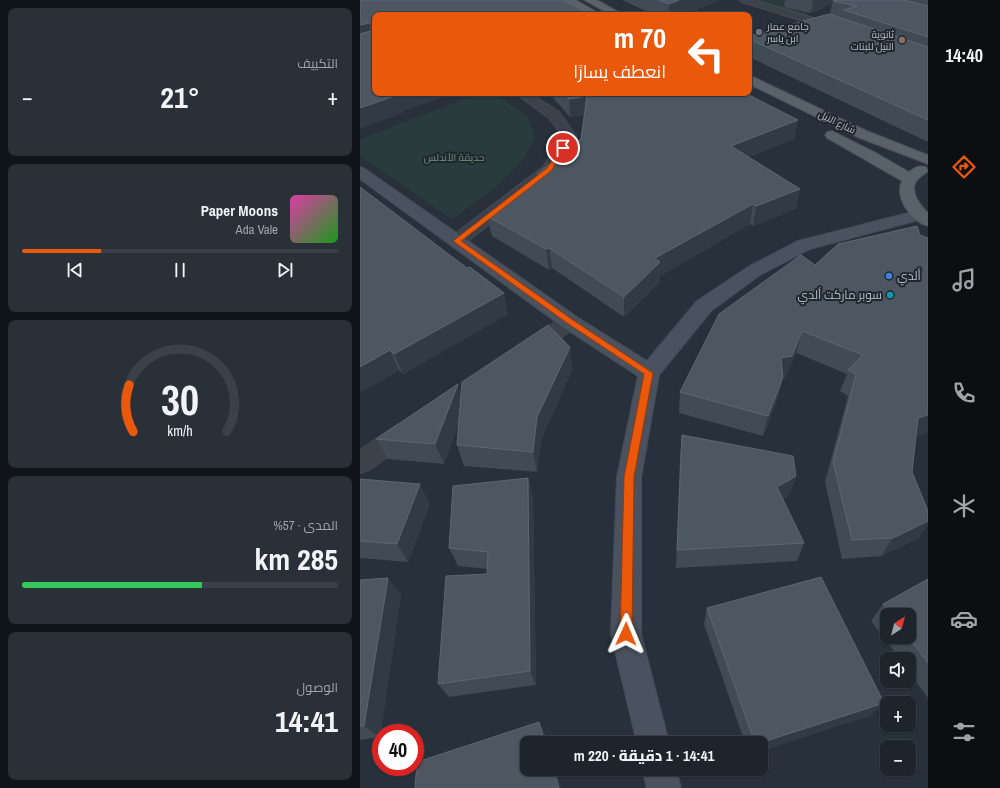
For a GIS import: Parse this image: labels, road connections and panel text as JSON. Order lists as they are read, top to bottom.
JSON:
{
  "streets": {
    "main road": ["شارع النيل"]
  },
  "parks": ["حديقة الأندلس"],
  "places": [
    "جامع عمار ابن ياسر",
    "ثانوية النيل للبنات",
    "ألدي",
    "سوبر ماركت ألدي"
  ],
  "north": "top right",
  "page": {
    "tabs": "14:40",
    "tile": [
      "التكييف",
      ["المدى · 57%", "285 km"],
      ["الوصول", "14:41"]
    ],
    "turn": ["70 m", "انعطف يسارًا"],
    "heat": ["−", "21°", "+"],
    "song": ["Paper Moons", "Ada Vale"],
    "map_buttons": ["+", "−"],
    "limit": "40",
    "trip": "14:41 · 1 دقيقة · 220 m",
    "gauge": ["30", "km/h"]
  }
}
